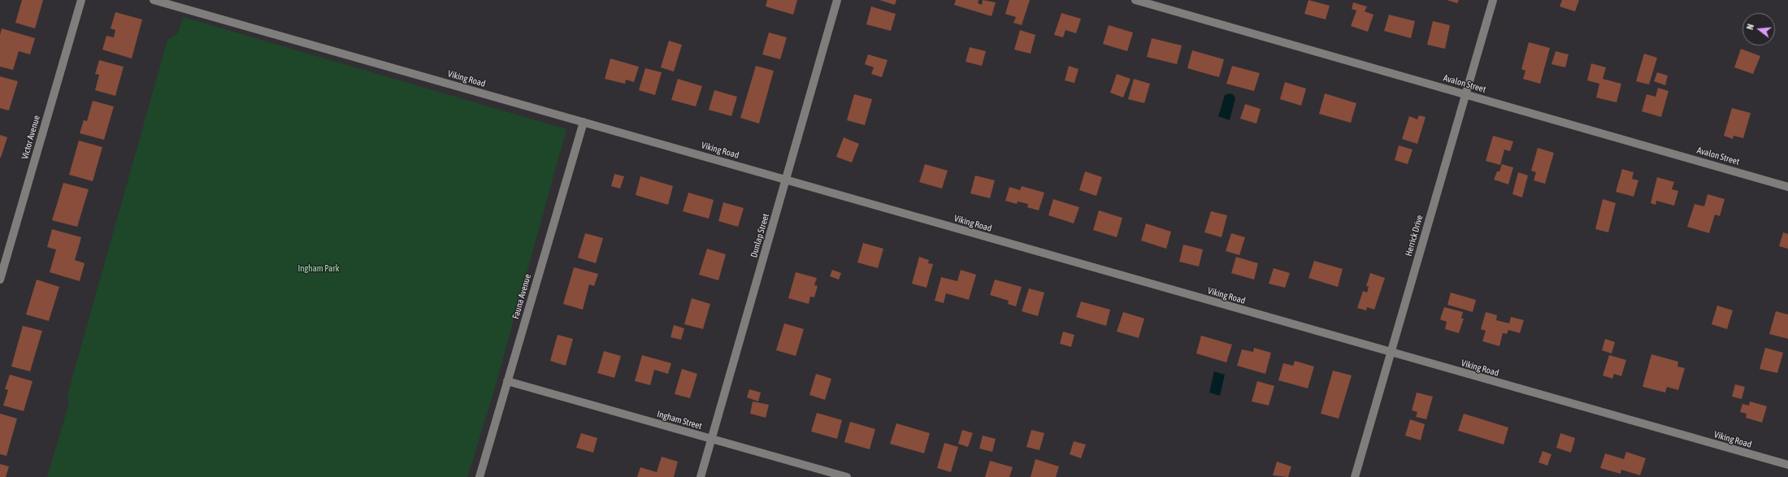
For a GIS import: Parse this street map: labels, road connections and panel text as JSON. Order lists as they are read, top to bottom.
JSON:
{
  "streets": {
    "street": [
      "Viking Road",
      "Avalon Street",
      "Victor Avenue",
      "Dunlap Street",
      "Herrick Drive",
      "Fauna Avenue",
      "Ingham Street"
    ]
  },
  "crossings": [
    ["Viking Road", "Dunlap Street"],
    ["Viking Road", "Herrick Drive"],
    ["Viking Road", "Fauna Avenue"],
    ["Avalon Street", "Herrick Drive"],
    ["Dunlap Street", "Ingham Street"],
    ["Fauna Avenue", "Ingham Street"]
  ],
  "parks": ["Ingham Park"],
  "north": "left"
}
